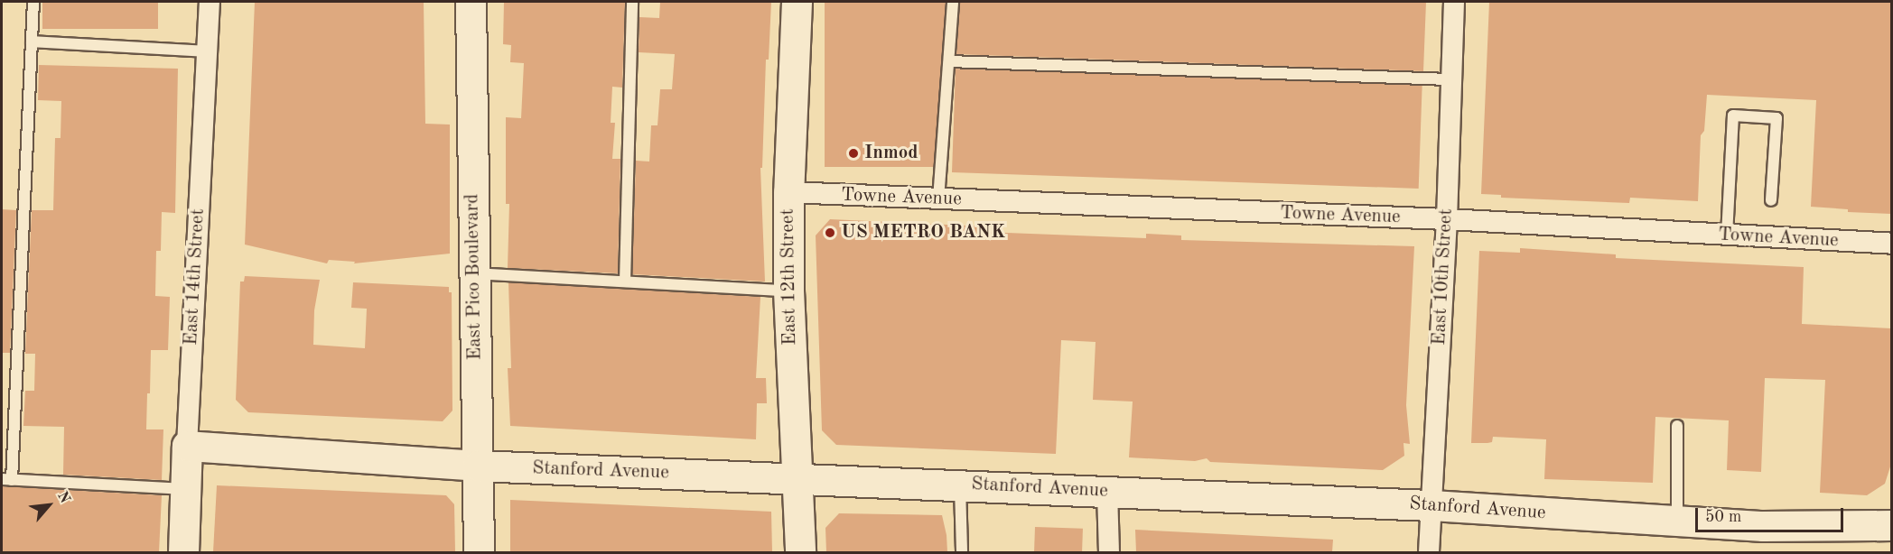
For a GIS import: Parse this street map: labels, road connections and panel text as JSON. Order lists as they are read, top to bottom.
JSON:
{
  "streets": {
    "street": [
      "Towne Avenue",
      "East 14th Street",
      "East Pico Boulevard",
      "East 12th Street",
      "East 10th Street",
      "Stanford Avenue"
    ]
  },
  "crossings": [
    ["Towne Avenue", "East 12th Street"],
    ["Towne Avenue", "East 10th Street"],
    ["East 14th Street", "Stanford Avenue"],
    ["East Pico Boulevard", "Stanford Avenue"],
    ["East 12th Street", "Stanford Avenue"],
    ["East 10th Street", "Stanford Avenue"]
  ],
  "places": ["Inmod", "US METRO BANK"],
  "scale_bar": "50 m",
  "north": "top right"
}
